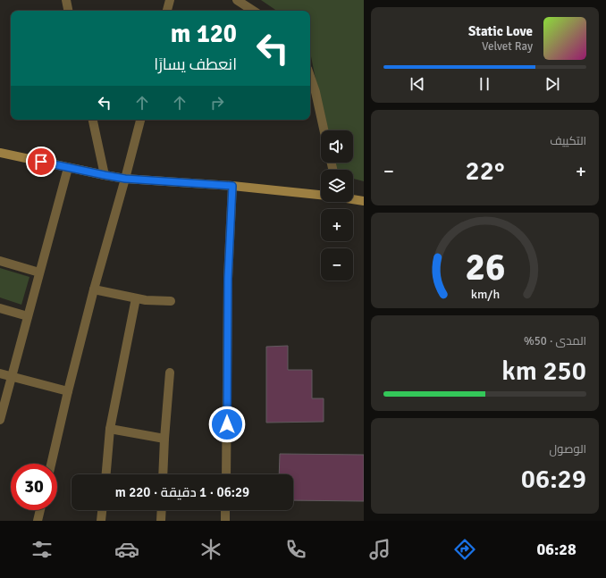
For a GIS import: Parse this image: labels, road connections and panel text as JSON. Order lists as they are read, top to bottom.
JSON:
{
  "page": {
    "turn": ["120 m", "انعطف يسارًا"],
    "song": ["Static Love", "Velvet Ray"],
    "tile": [
      "التكييف",
      ["المدى · 50%", "250 km"],
      ["الوصول", "06:29"]
    ],
    "map_buttons": ["+", "−"],
    "heat": ["−", "22°", "+"],
    "limit": "30",
    "trip": "06:29 · 1 دقيقة · 220 m",
    "tabs": "06:28",
    "gauge": ["26", "km/h"]
  }
}
